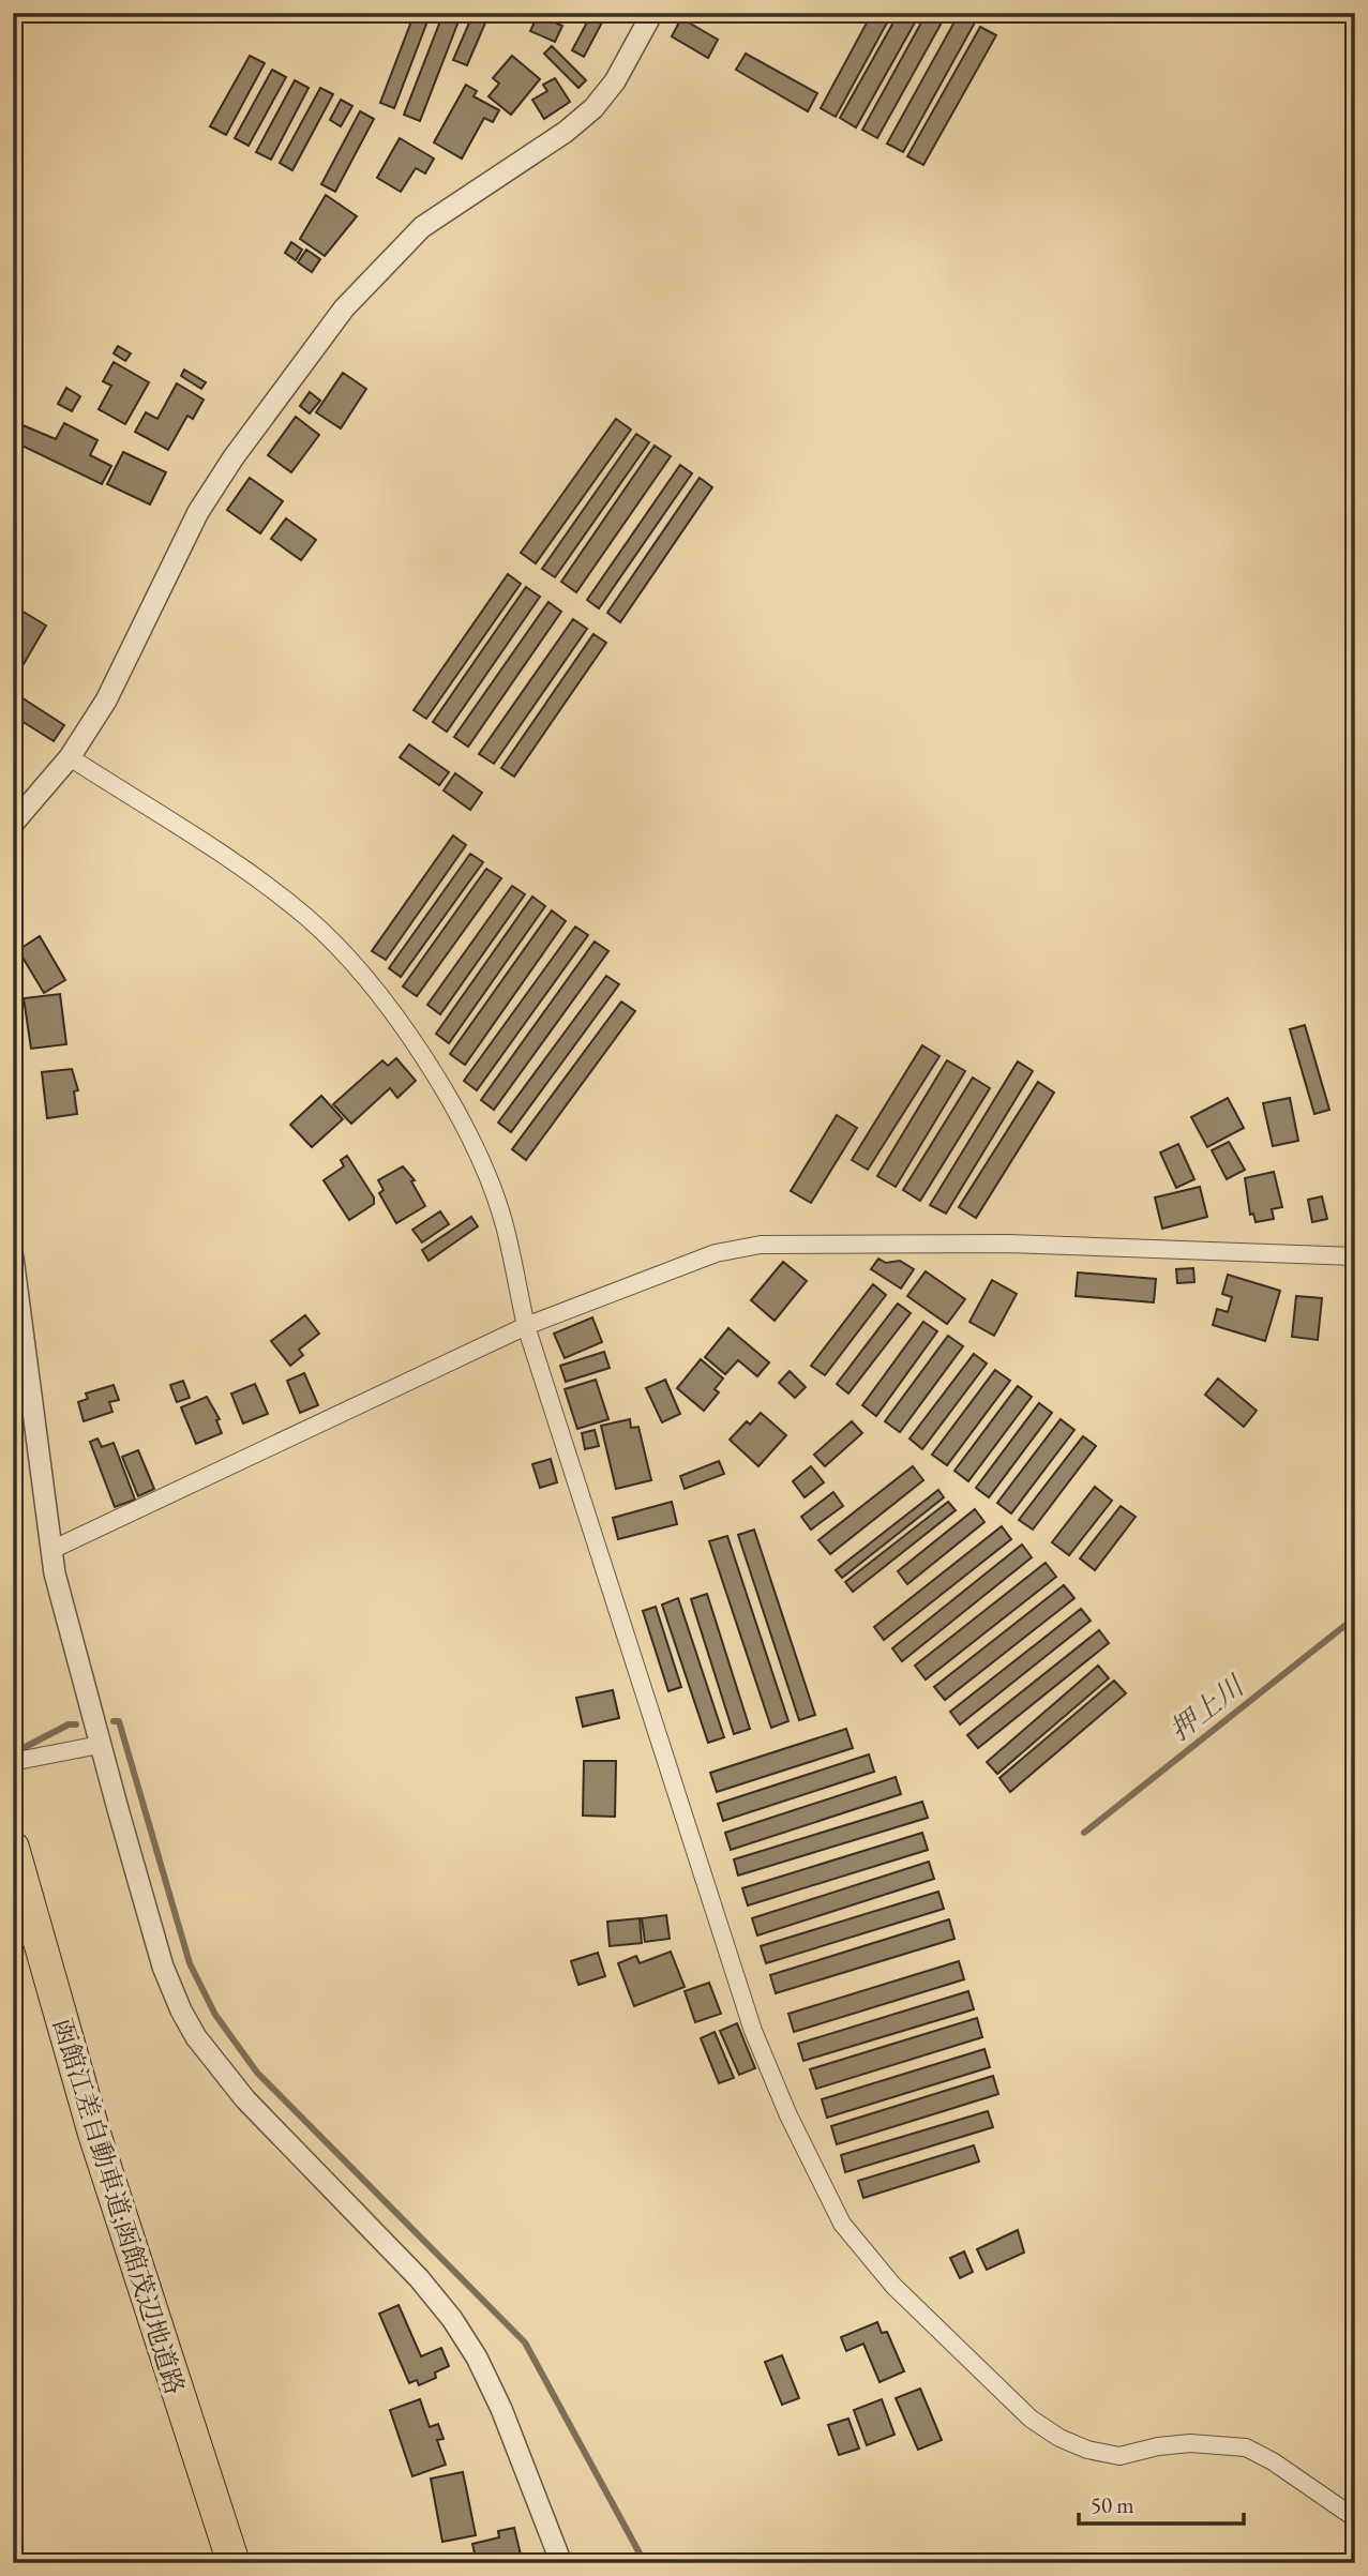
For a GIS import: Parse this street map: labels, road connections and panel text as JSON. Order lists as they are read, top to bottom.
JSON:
{
  "streets": {
    "highway": ["函館江差自動車道;函館茂辺地道路"]
  },
  "water": ["押上川"],
  "scale_bar": "50 m"
}
